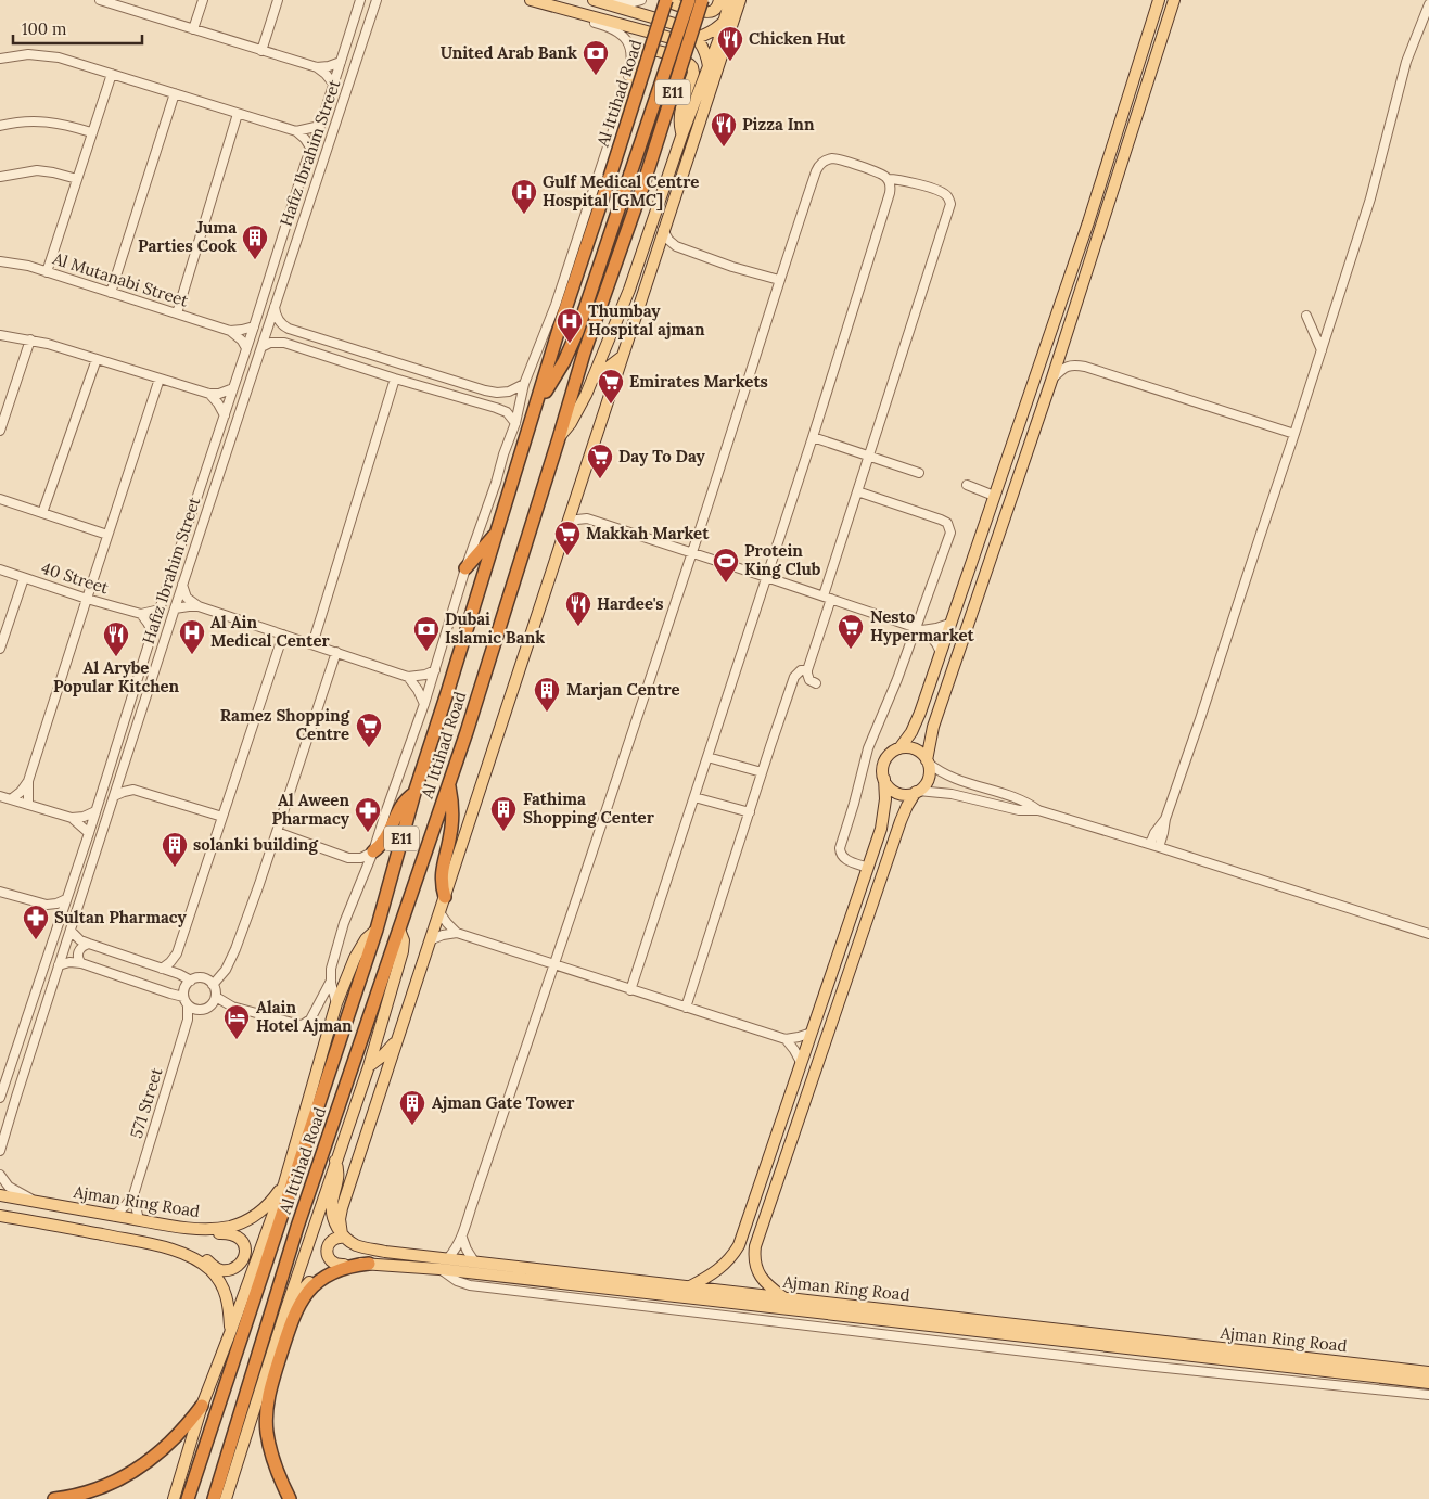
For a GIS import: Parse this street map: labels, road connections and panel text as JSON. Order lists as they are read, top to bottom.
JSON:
{
  "streets": {
    "highway": ["E11", "Al Ittihad Road"],
    "main road": ["Ajman Ring Road"],
    "street": [
      "Hafiz Ibrahim Street",
      "Al Mutanabi Street",
      "40 Street",
      "571 Street"
    ]
  },
  "crossings": [
    ["Hafiz Ibrahim Street", "Al Mutanabi Street"],
    ["Hafiz Ibrahim Street", "40 Street"],
    ["571 Street", "Ajman Ring Road"]
  ],
  "places": {
    "restaurant": [
      "Chicken Hut",
      "Pizza Inn",
      "Hardee's",
      "Al Arybe Popular Kitchen"
    ],
    "bank": ["United Arab Bank", "Dubai Islamic Bank"],
    "hospital": ["Gulf Medical Centre Hospital [GMC]", "Thumbay Hospital ajman", "Al Ain Medical Center"],
    "building": [
      "Juma Parties Cook",
      "Marjan Centre",
      "Fathima Shopping Center",
      "solanki building",
      "Ajman Gate Tower"
    ],
    "supermarket": [
      "Emirates Markets",
      "Day To Day",
      "Makkah Market",
      "Nesto Hypermarket",
      "Ramez Shopping Centre"
    ],
    "sports": ["Protein King Club"],
    "pharmacy": ["Al Aween Pharmacy", "Sultan Pharmacy"],
    "hotel": ["Alain Hotel Ajman"]
  },
  "scale_bar": "100 m"
}
